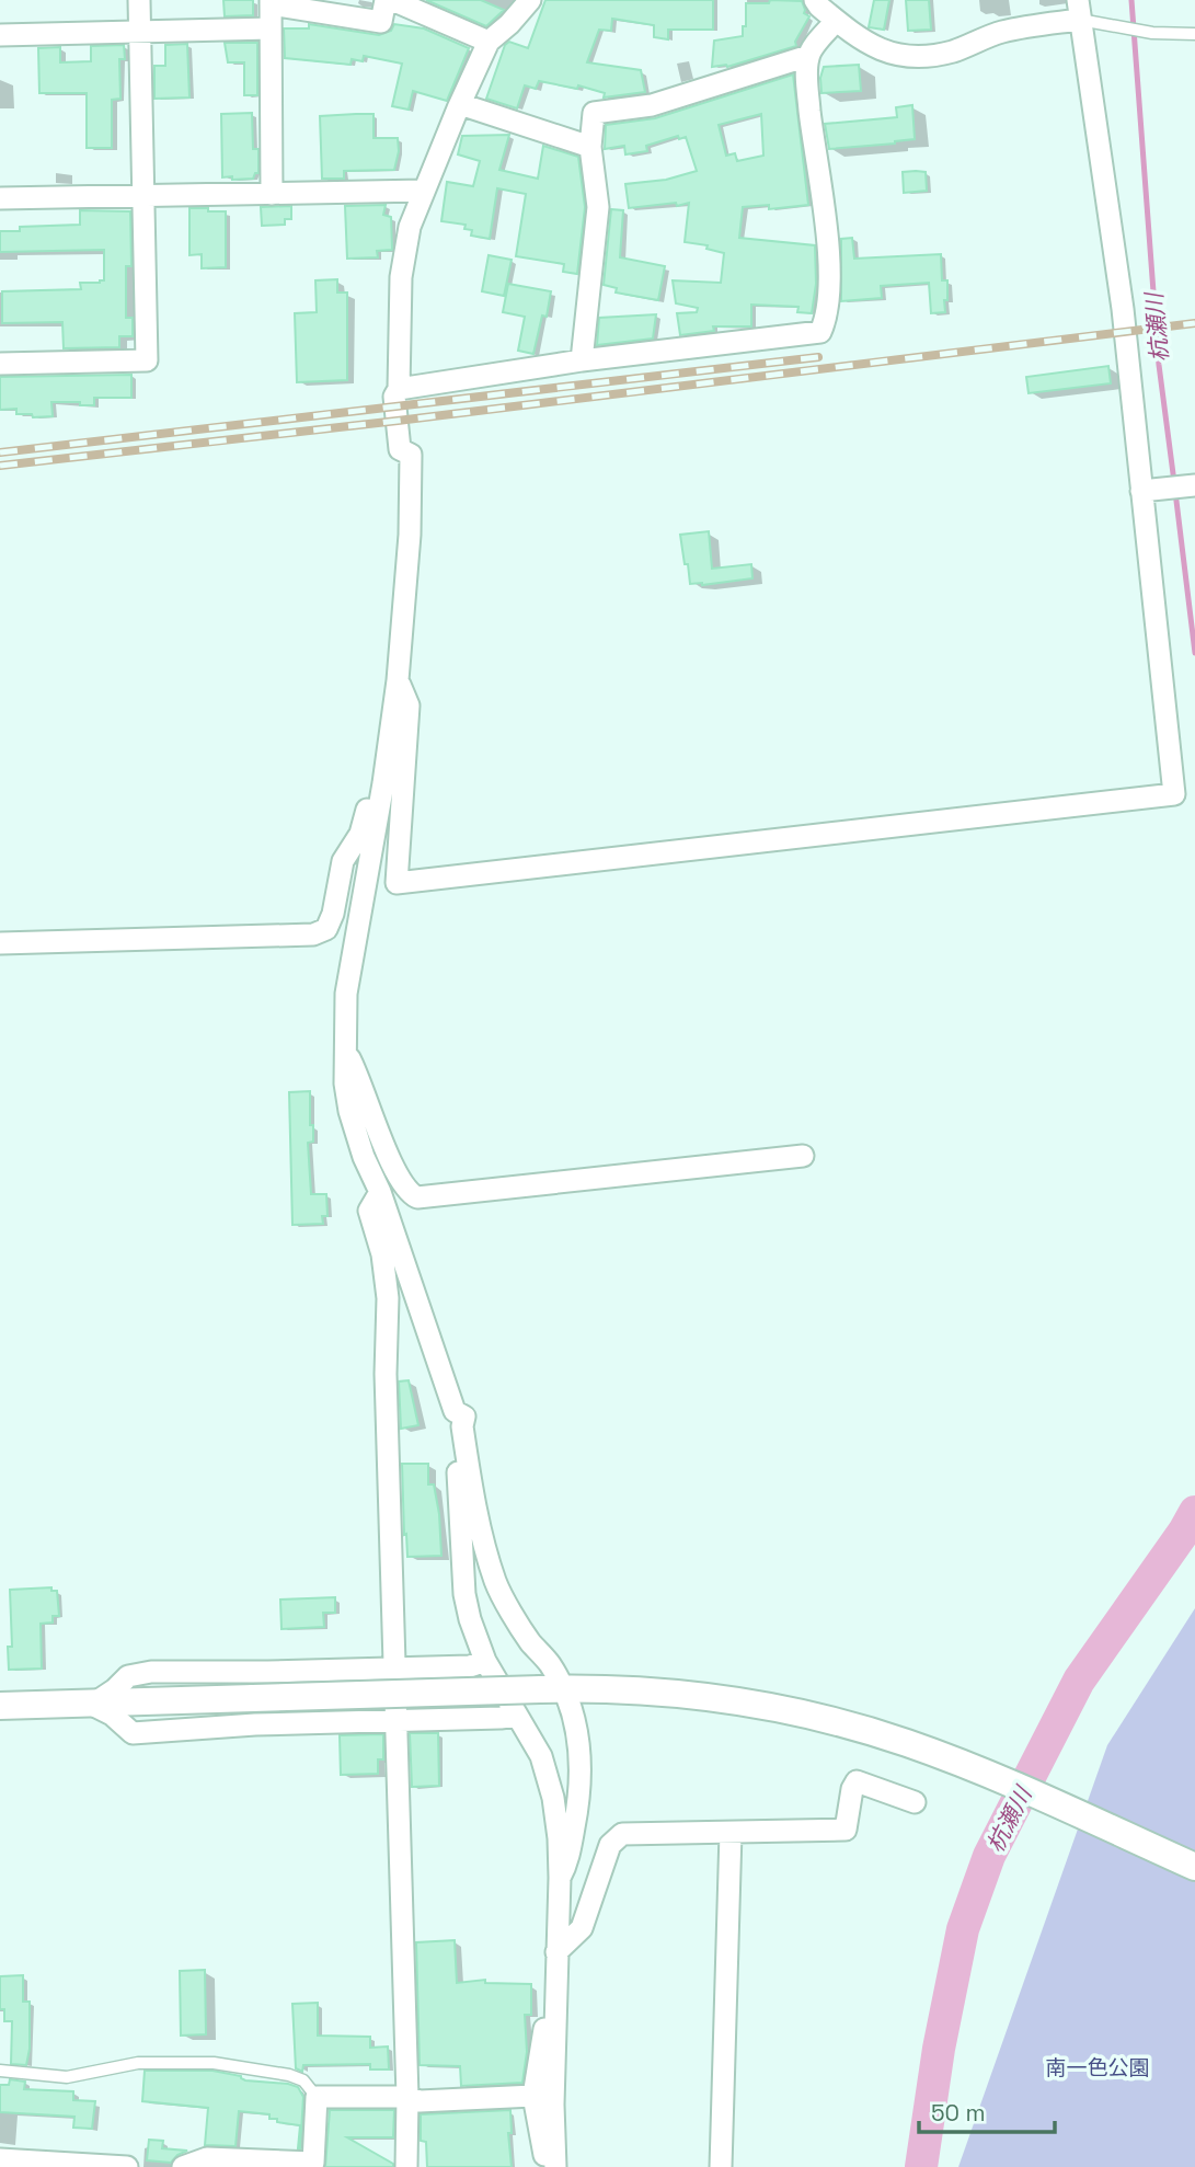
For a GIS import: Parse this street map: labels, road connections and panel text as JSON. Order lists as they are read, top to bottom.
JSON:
{
  "water": ["杭瀬川"],
  "parks": ["南一色公園"],
  "scale_bar": "50 m"
}
